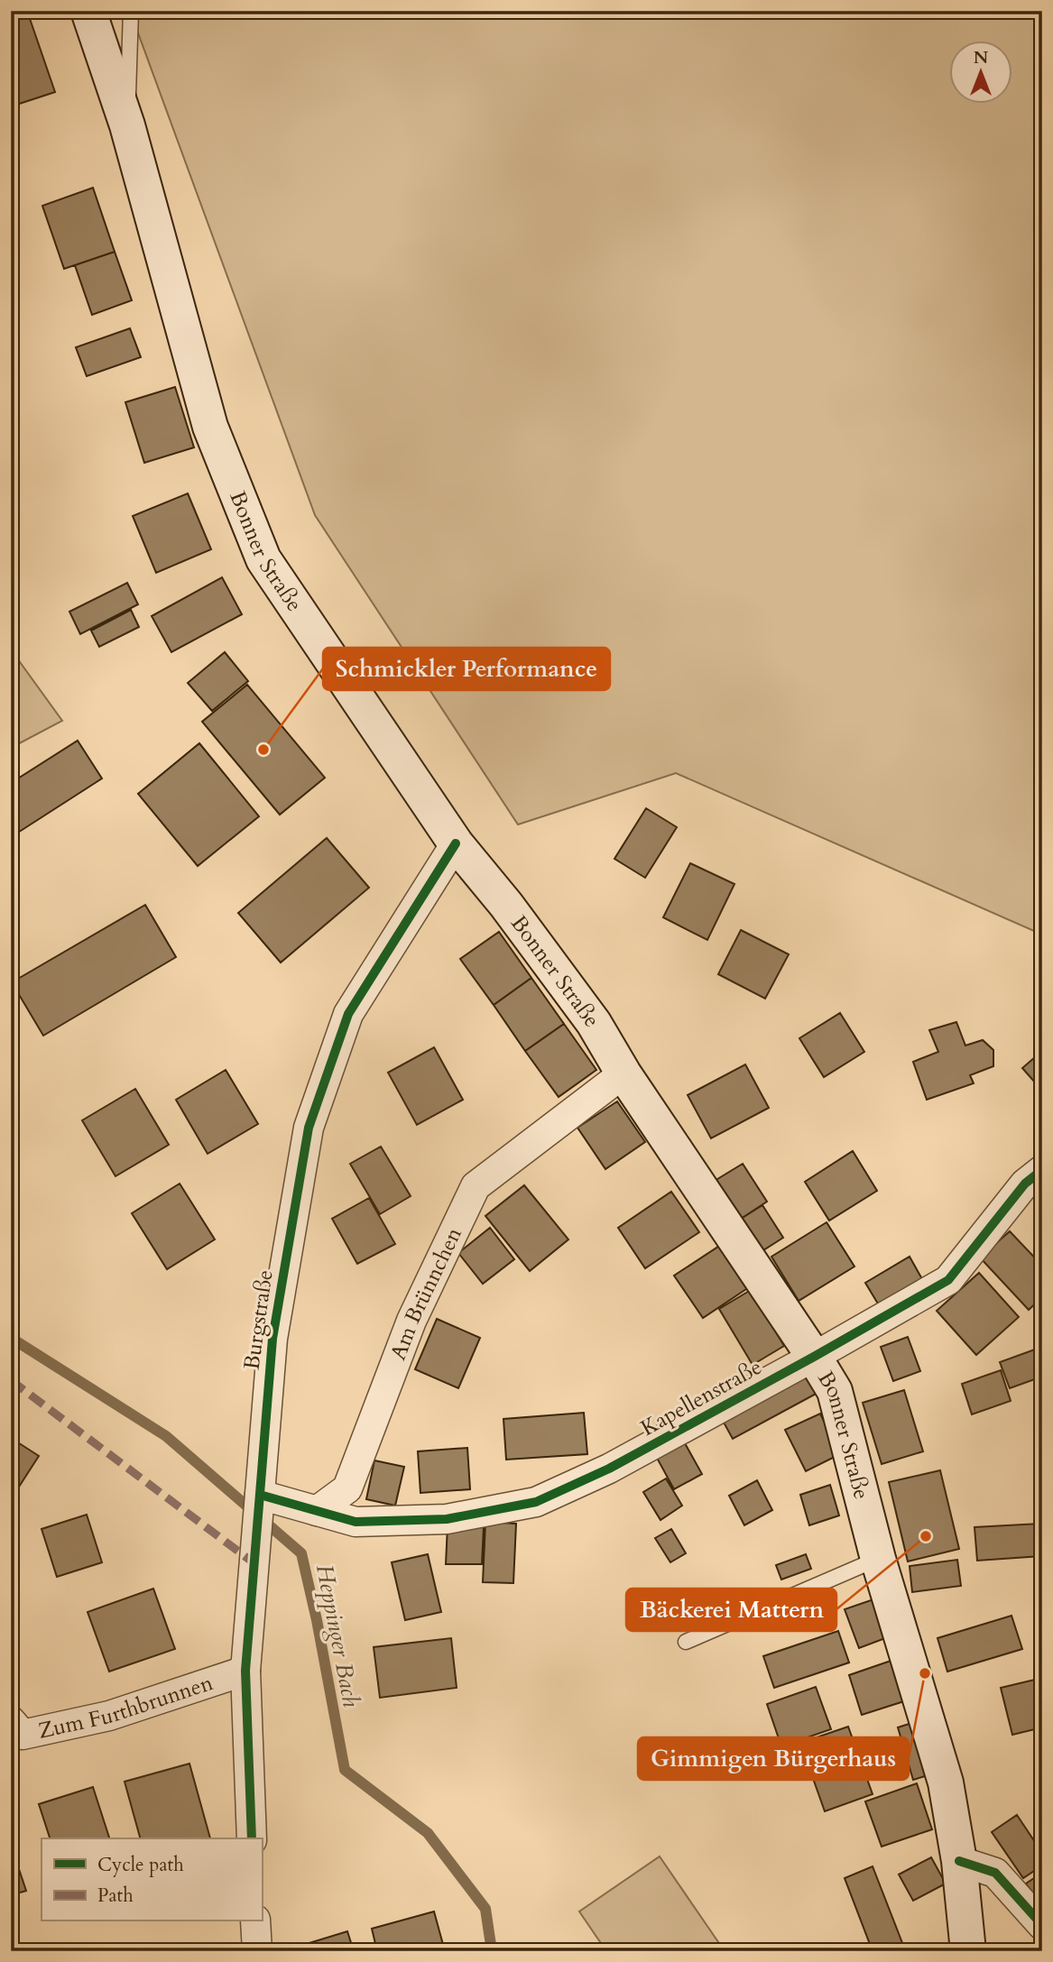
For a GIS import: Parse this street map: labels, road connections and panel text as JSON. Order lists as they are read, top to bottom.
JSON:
{
  "streets": {
    "main road": ["Bonner Straße"],
    "street": [
      "Am Brünnchen",
      "Burgstraße",
      "Kapellenstraße",
      "Zum Furthbrunnen"
    ]
  },
  "crossings": [
    ["Bonner Straße", "Am Brünnchen"],
    ["Bonner Straße", "Burgstraße"],
    ["Bonner Straße", "Kapellenstraße"],
    ["Am Brünnchen", "Kapellenstraße"],
    ["Burgstraße", "Zum Furthbrunnen"]
  ],
  "water": ["Heppinger Bach"],
  "places": ["Schmickler Performance", "Bäckerei Mattern", "Gimmigen Bürgerhaus"],
  "legend": ["Cycle path", "Path"],
  "north": "top"
}
